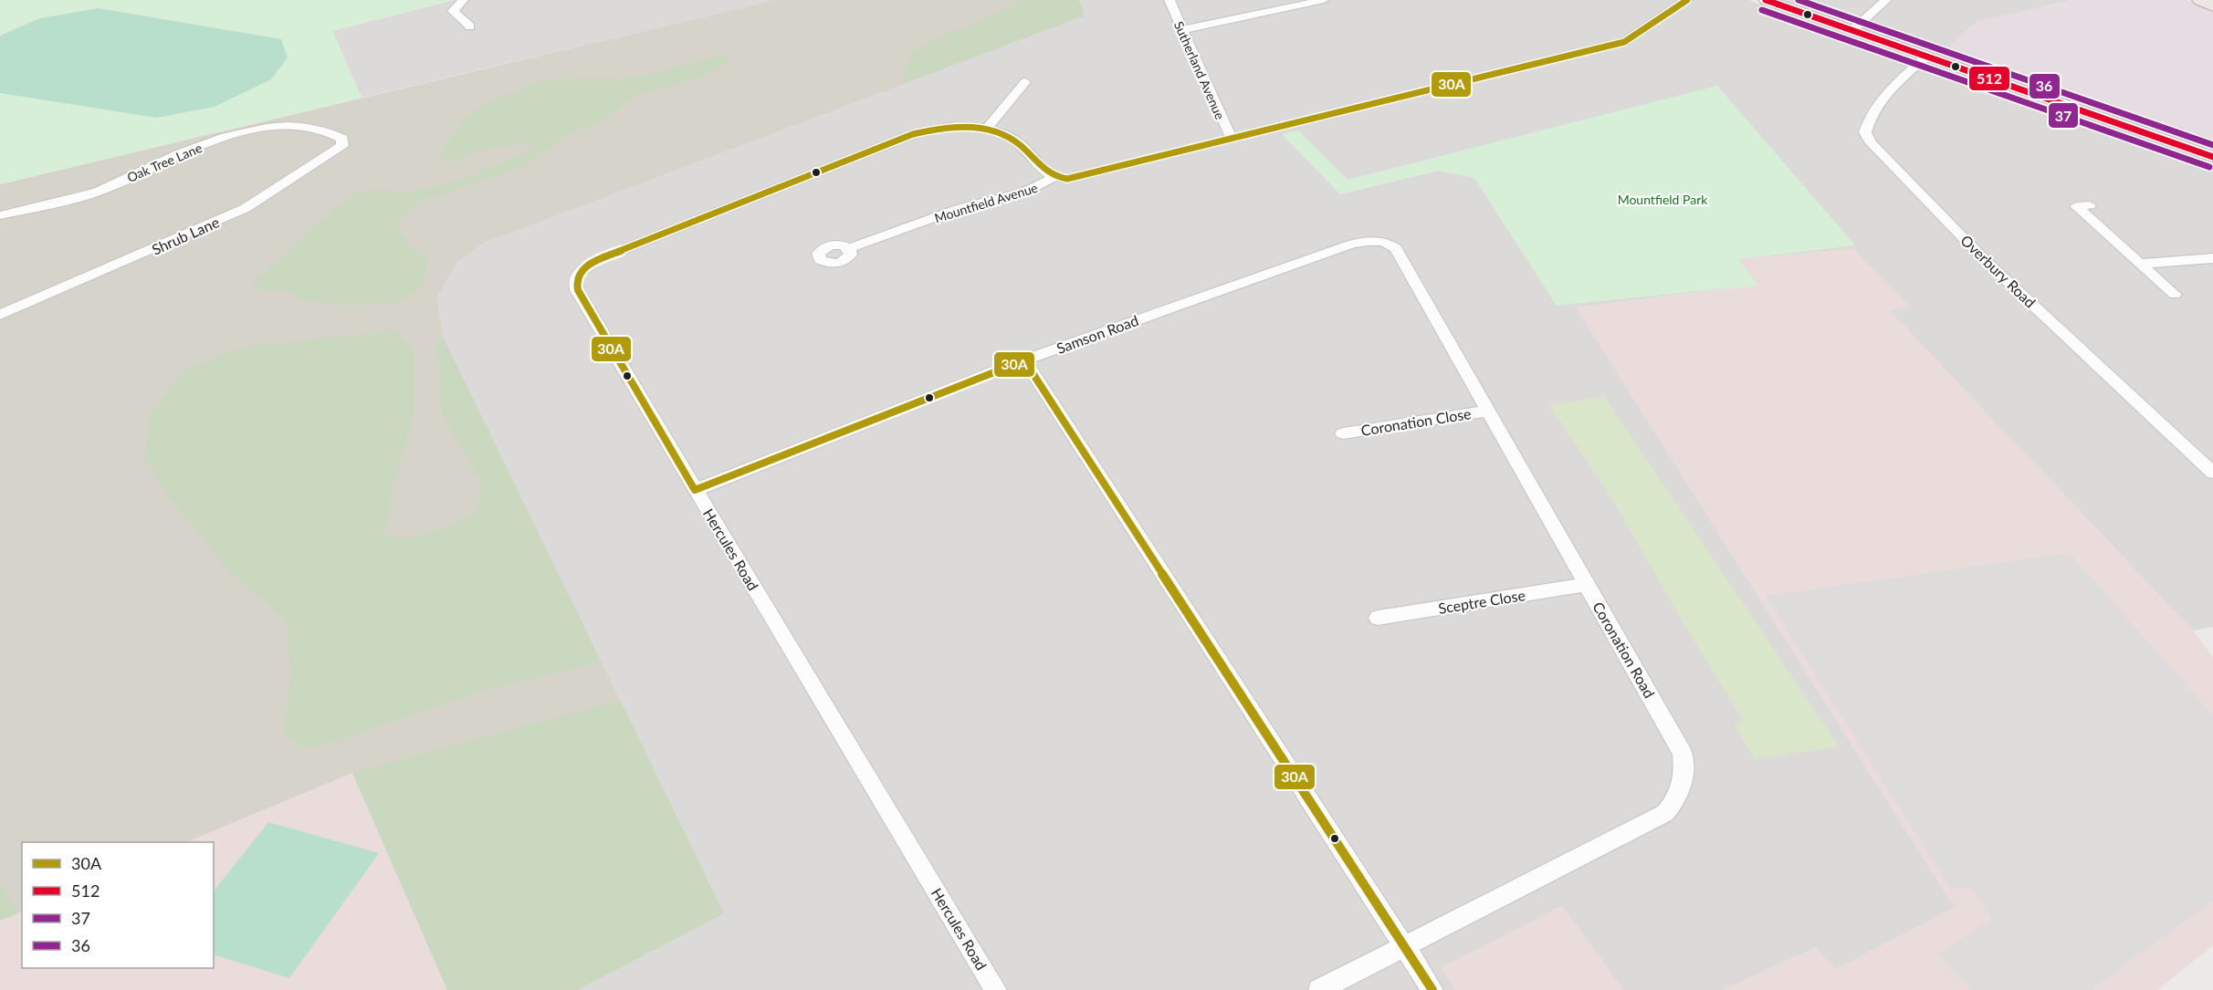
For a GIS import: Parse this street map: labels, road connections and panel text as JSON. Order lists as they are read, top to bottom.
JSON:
{
  "streets": {
    "street": [
      "Sutherland Avenue",
      "Oak Tree Lane",
      "Mountfield Avenue",
      "Shrub Lane",
      "Overbury Road",
      "Samson Road",
      "Coronation Close",
      "Hercules Road",
      "Sceptre Close",
      "Coronation Road"
    ]
  },
  "crossings": [
    ["Sutherland Avenue", "Mountfield Avenue"],
    ["Oak Tree Lane", "Shrub Lane"],
    ["Mountfield Avenue", "Hercules Road"],
    ["Samson Road", "Hercules Road"],
    ["Samson Road", "Coronation Road"],
    ["Coronation Close", "Coronation Road"],
    ["Sceptre Close", "Coronation Road"]
  ],
  "parks": ["Mountfield Park"],
  "lines": [
    "transit line 30A",
    "transit line 512",
    "transit line 36",
    "transit line 37"
  ],
  "legend": [
    "30A",
    "512",
    "37",
    "36"
  ]
}
